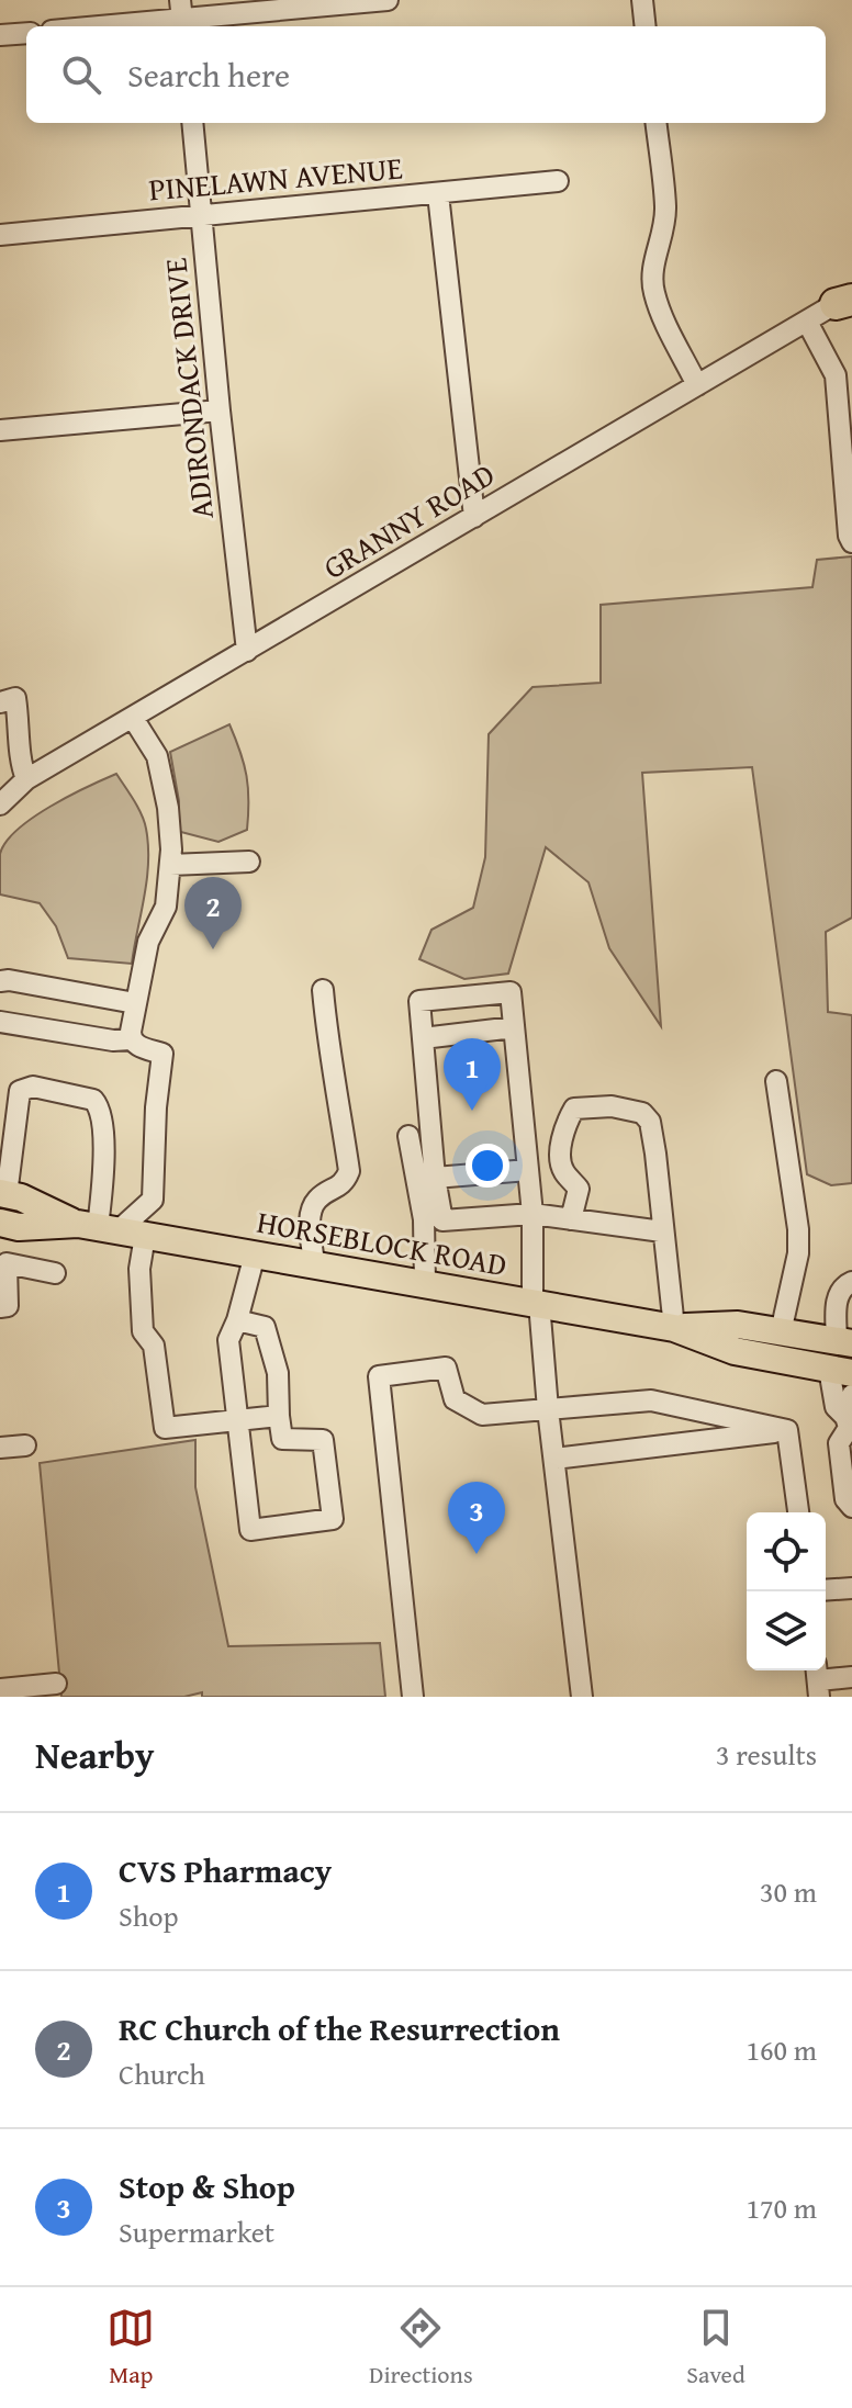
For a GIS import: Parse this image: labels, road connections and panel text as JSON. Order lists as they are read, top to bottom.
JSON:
{
  "streets": {
    "main road": ["HORSEBLOCK ROAD"],
    "street": ["PINELAWN AVENUE", "ADIRONDACK DRIVE", "GRANNY ROAD"]
  },
  "crossings": [
    ["PINELAWN AVENUE", "ADIRONDACK DRIVE"],
    ["ADIRONDACK DRIVE", "GRANNY ROAD"]
  ],
  "page": {
    "search": "Search here",
    "pins": ["2", "1", "3"],
    "heading": ["Nearby", "3 results"],
    "list": [
      {
        "mark": "1",
        "name": "CVS Pharmacy",
        "note": "Shop",
        "value": "30 m"
      },
      {
        "mark": "2",
        "name": "RC Church of the Resurrection",
        "note": "Church",
        "value": "160 m"
      },
      {
        "mark": "3",
        "name": "Stop & Shop",
        "note": "Supermarket",
        "value": "170 m"
      }
    ],
    "nav": ["Map", "Directions", "Saved"]
  }
}
